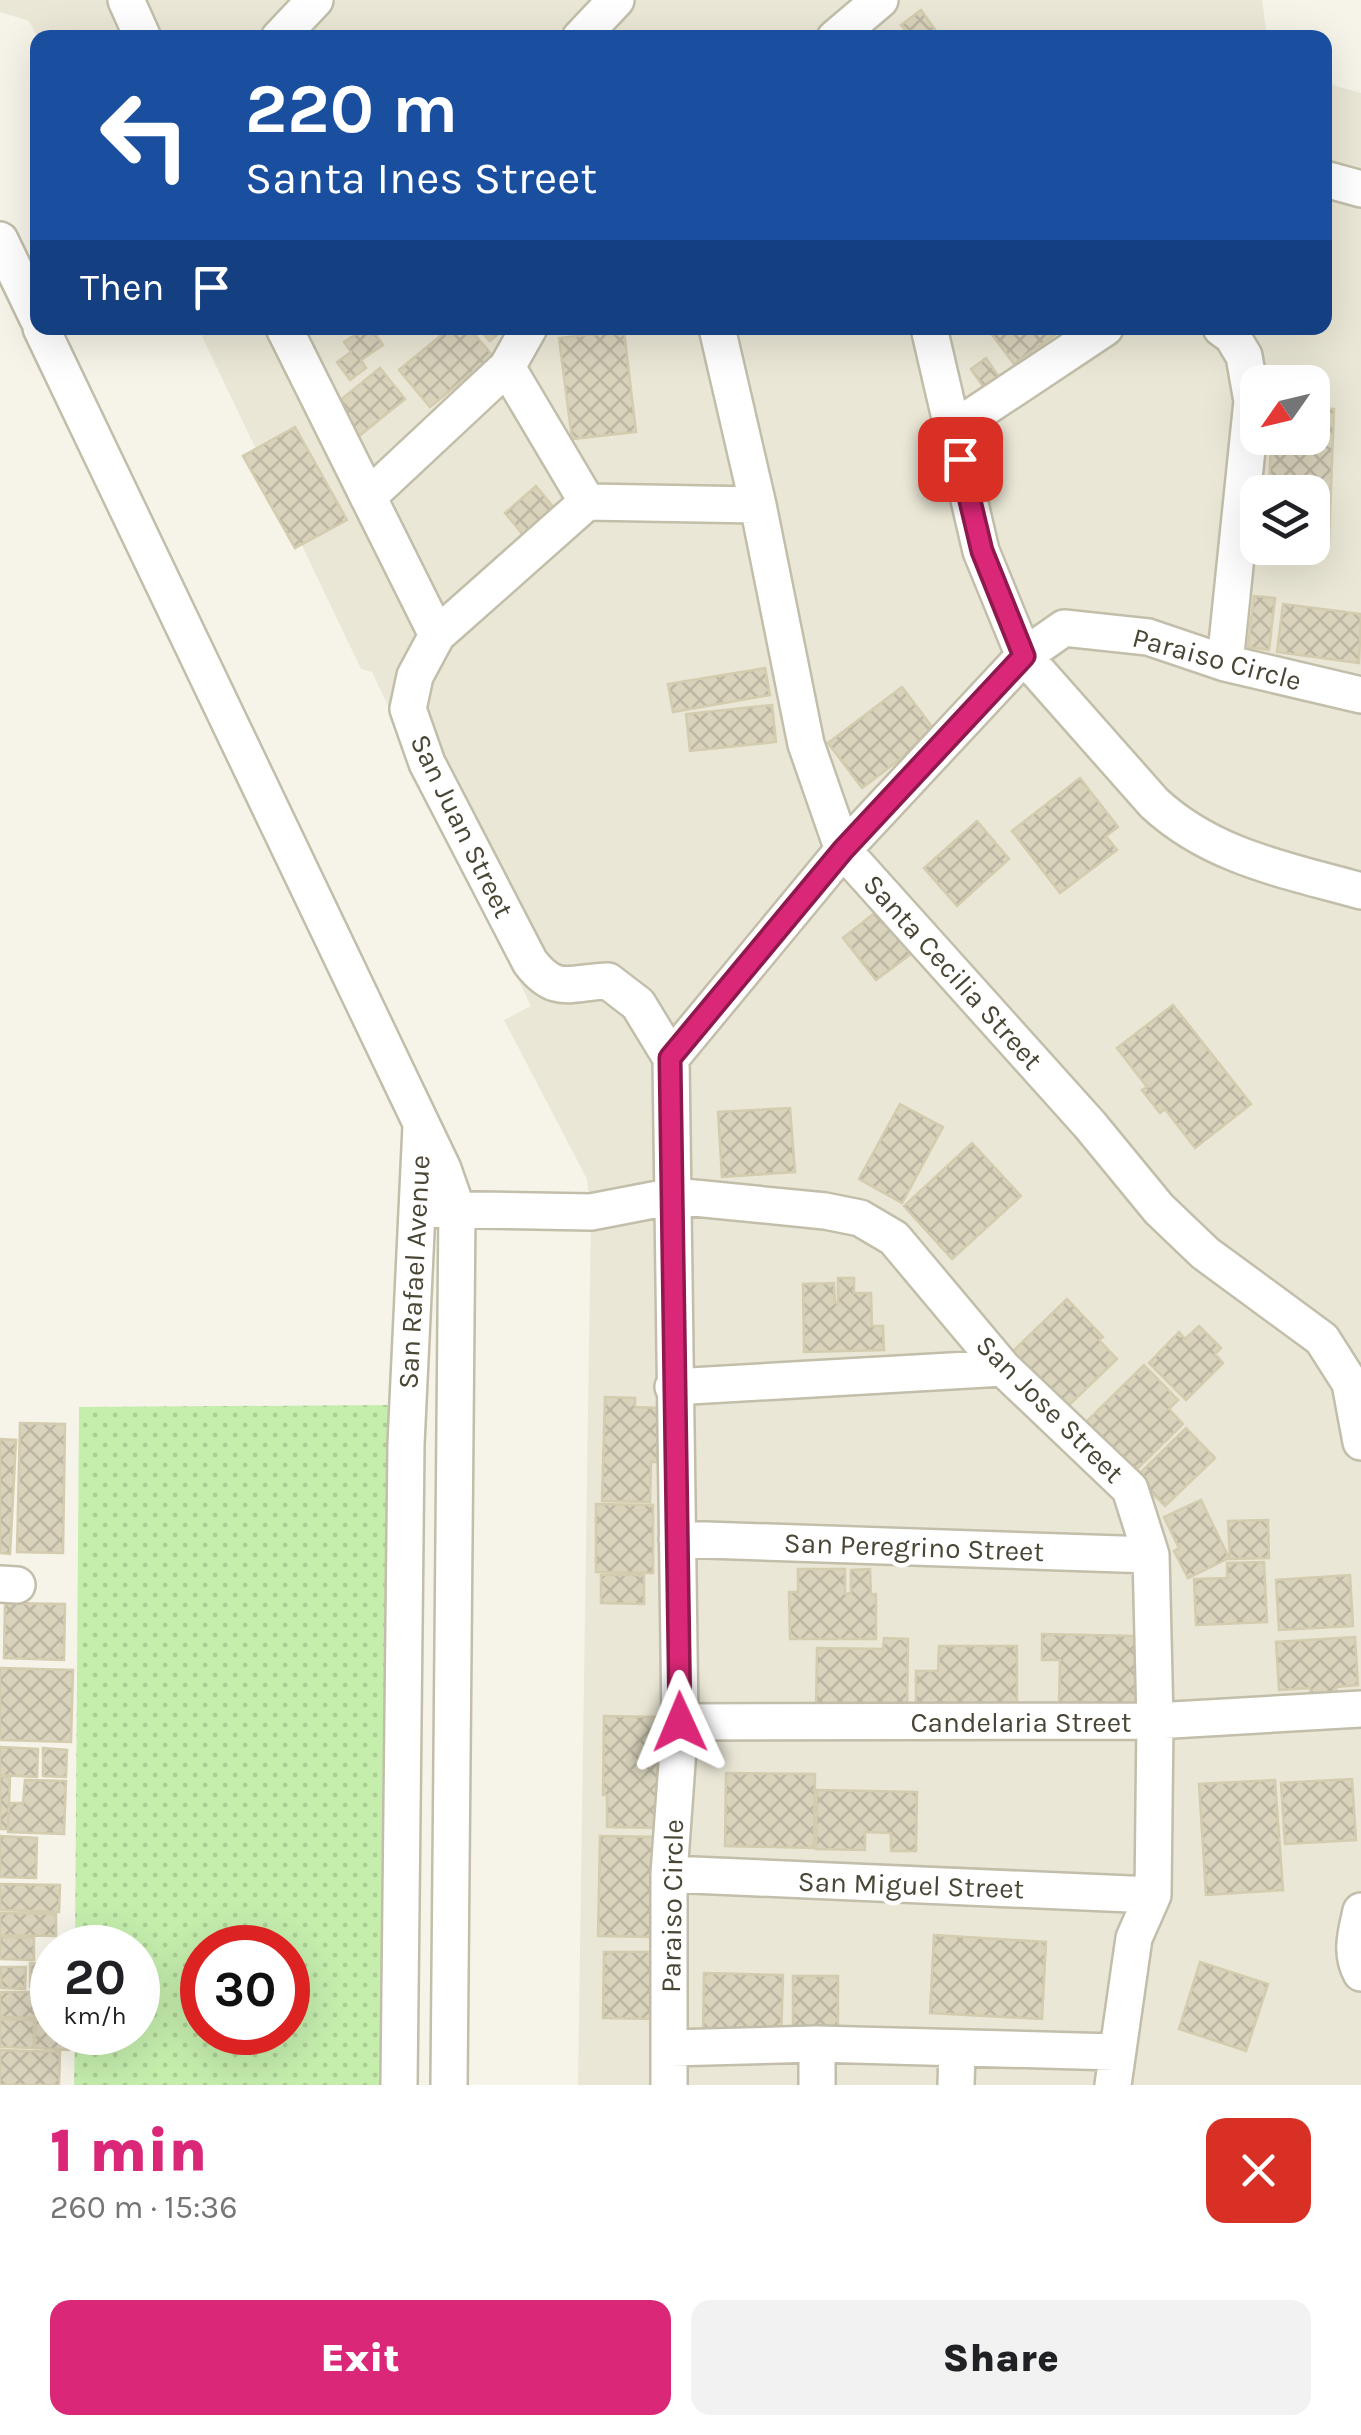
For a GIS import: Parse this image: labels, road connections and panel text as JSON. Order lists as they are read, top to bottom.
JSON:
{
  "streets": {
    "street": [
      "Paraiso Circle",
      "San Juan Street",
      "Santa Cecilia Street",
      "San Rafael Avenue",
      "San Jose Street",
      "San Peregrino Street",
      "Candelaria Street",
      "San Miguel Street"
    ]
  },
  "crossings": [
    ["Paraiso Circle", "San Juan Street"],
    ["Paraiso Circle", "Santa Cecilia Street"],
    ["Paraiso Circle", "San Jose Street"],
    ["Paraiso Circle", "San Peregrino Street"],
    ["Paraiso Circle", "Candelaria Street"],
    ["Paraiso Circle", "San Miguel Street"],
    ["San Rafael Avenue", "San Jose Street"],
    ["San Jose Street", "San Peregrino Street"],
    ["San Jose Street", "Candelaria Street"],
    ["San Jose Street", "San Miguel Street"]
  ],
  "north": "bottom left",
  "page": {
    "turn": ["220 m", "Santa Ines Street"],
    "then": "Then",
    "speed": "20 km/h",
    "limit": "30",
    "heading": ["1 min", "260 m · 15:36"],
    "buttons": ["Exit", "Share"]
  }
}
